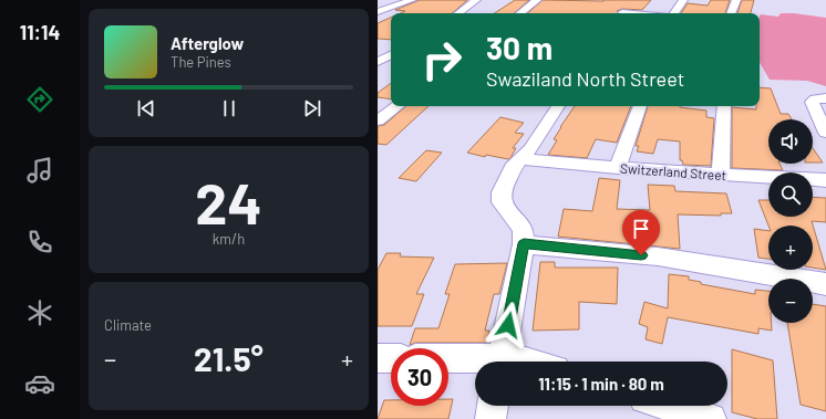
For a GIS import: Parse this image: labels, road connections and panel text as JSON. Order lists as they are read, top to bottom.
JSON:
{
  "streets": {
    "street": ["Switzerland Street"]
  },
  "page": {
    "tabs": "11:14",
    "turn": ["30 m", "Swaziland North Street"],
    "song": ["Afterglow", "The Pines"],
    "map_buttons": ["+", "−"],
    "tile": [
      ["24", "km/h"],
      "Climate"
    ],
    "heat": ["−", "21.5°", "+"],
    "limit": "30",
    "trip": "11:15 · 1 min · 80 m"
  }
}
